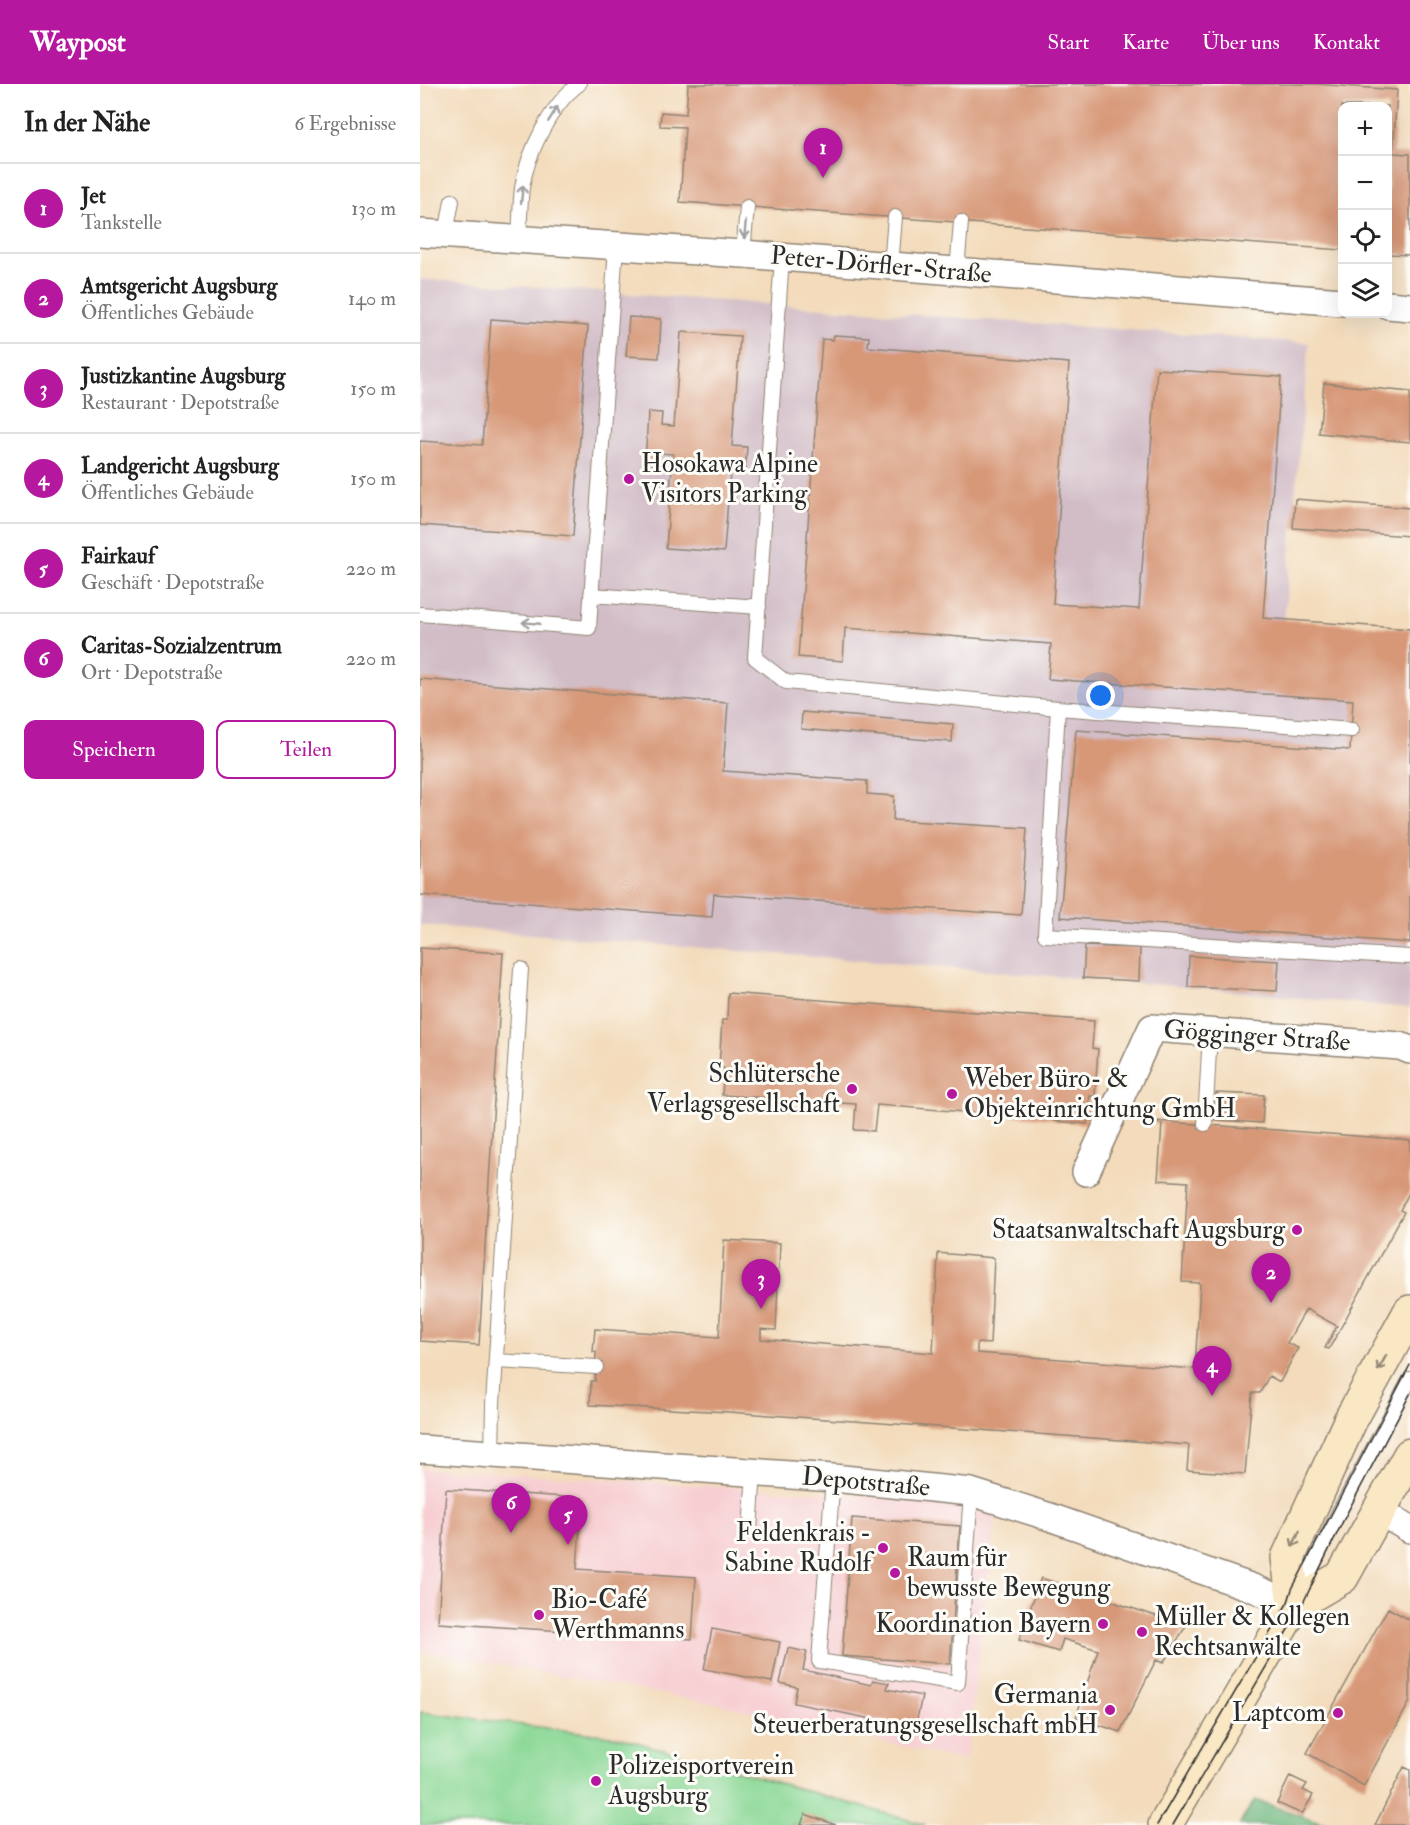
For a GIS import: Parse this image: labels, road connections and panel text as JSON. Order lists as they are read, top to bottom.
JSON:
{
  "streets": {
    "street": ["Peter-Dörfler-Straße", "Gögginger Straße", "Depotstraße"]
  },
  "places": [
    "Hosokawa Alpine Visitors Parking",
    "Schlütersche Verlagsgesellschaft",
    "Weber Büro- & Objekteinrichtung GmbH",
    "Staatsanwaltschaft Augsburg",
    "Feldenkrais - Sabine Rudolf",
    "Raum für bewusste Bewegung",
    "Bio-Café Werthmanns",
    "Koordination Bayern",
    "Müller & Kollegen Rechtsanwälte",
    "Germania Steuerberatungsgesellschaft mbH",
    "Laptcom",
    "Polizeisportverein Augsburg"
  ],
  "page": {
    "header": "Waypost",
    "nav": [
      "Start",
      "Karte",
      "Über uns",
      "Kontakt"
    ],
    "heading": ["In der Nähe", "6 Ergebnisse"],
    "map_buttons": ["+", "−"],
    "pins": [
      "1",
      "2",
      "3",
      "4",
      "6",
      "5"
    ],
    "list": [
      {
        "mark": "1",
        "name": "Jet",
        "note": "Tankstelle",
        "value": "130 m"
      },
      {
        "mark": "2",
        "name": "Amtsgericht Augsburg",
        "note": "Öffentliches Gebäude",
        "value": "140 m"
      },
      {
        "mark": "3",
        "name": "Justizkantine Augsburg",
        "note": "Restaurant · Depotstraße",
        "value": "150 m"
      },
      {
        "mark": "4",
        "name": "Landgericht Augsburg",
        "note": "Öffentliches Gebäude",
        "value": "150 m"
      },
      {
        "mark": "5",
        "name": "Fairkauf",
        "note": "Geschäft · Depotstraße",
        "value": "220 m"
      },
      {
        "mark": "6",
        "name": "Caritas-Sozialzentrum",
        "note": "Ort · Depotstraße",
        "value": "220 m"
      }
    ],
    "buttons": ["Speichern", "Teilen"]
  }
}
